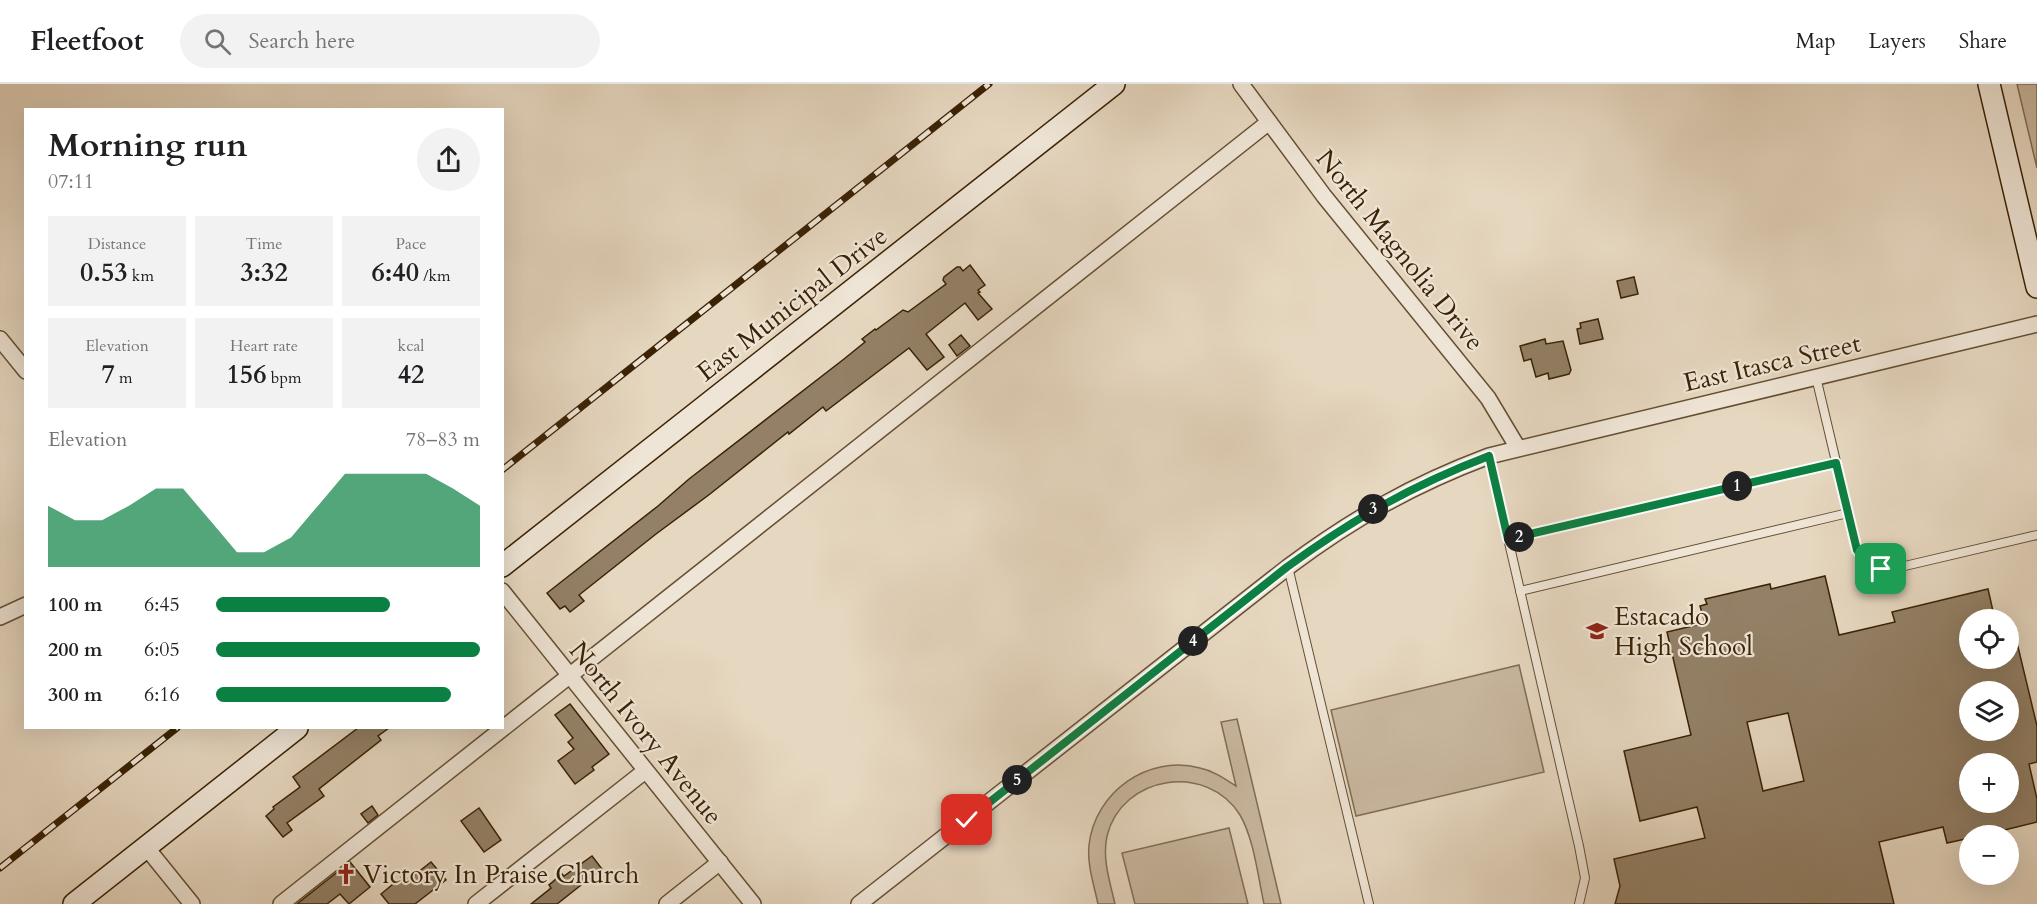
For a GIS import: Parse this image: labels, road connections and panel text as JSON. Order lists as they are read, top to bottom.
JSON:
{
  "streets": {
    "street": [
      "North Magnolia Drive",
      "East Municipal Drive",
      "East Itasca Street",
      "North Ivory Avenue"
    ]
  },
  "crossings": [
    ["North Magnolia Drive", "East Itasca Street"]
  ],
  "places": {
    "school or university": ["Estacado High School"],
    "church": ["Victory In Praise Church"]
  },
  "page": {
    "header": "Fleetfoot",
    "search": "Search here",
    "nav": ["Map", "Layers", "Share"],
    "heading": ["Morning run", "07:11"],
    "stats": [
      ["Distance", "0.53 km"],
      ["Time", "3:32"],
      ["Pace", "6:40 /km"],
      ["Elevation", "7 m"],
      ["Heart rate", "156 bpm"],
      ["kcal", "42"]
    ],
    "chart": ["Elevation", "78–83 m"],
    "pins": [
      "1",
      "3",
      "2",
      "4",
      "5"
    ],
    "list": [
      {
        "name": "100 m",
        "note": "6:45"
      },
      {
        "name": "200 m",
        "note": "6:05"
      },
      {
        "name": "300 m",
        "note": "6:16"
      }
    ],
    "map_buttons": ["+", "−"]
  }
}
